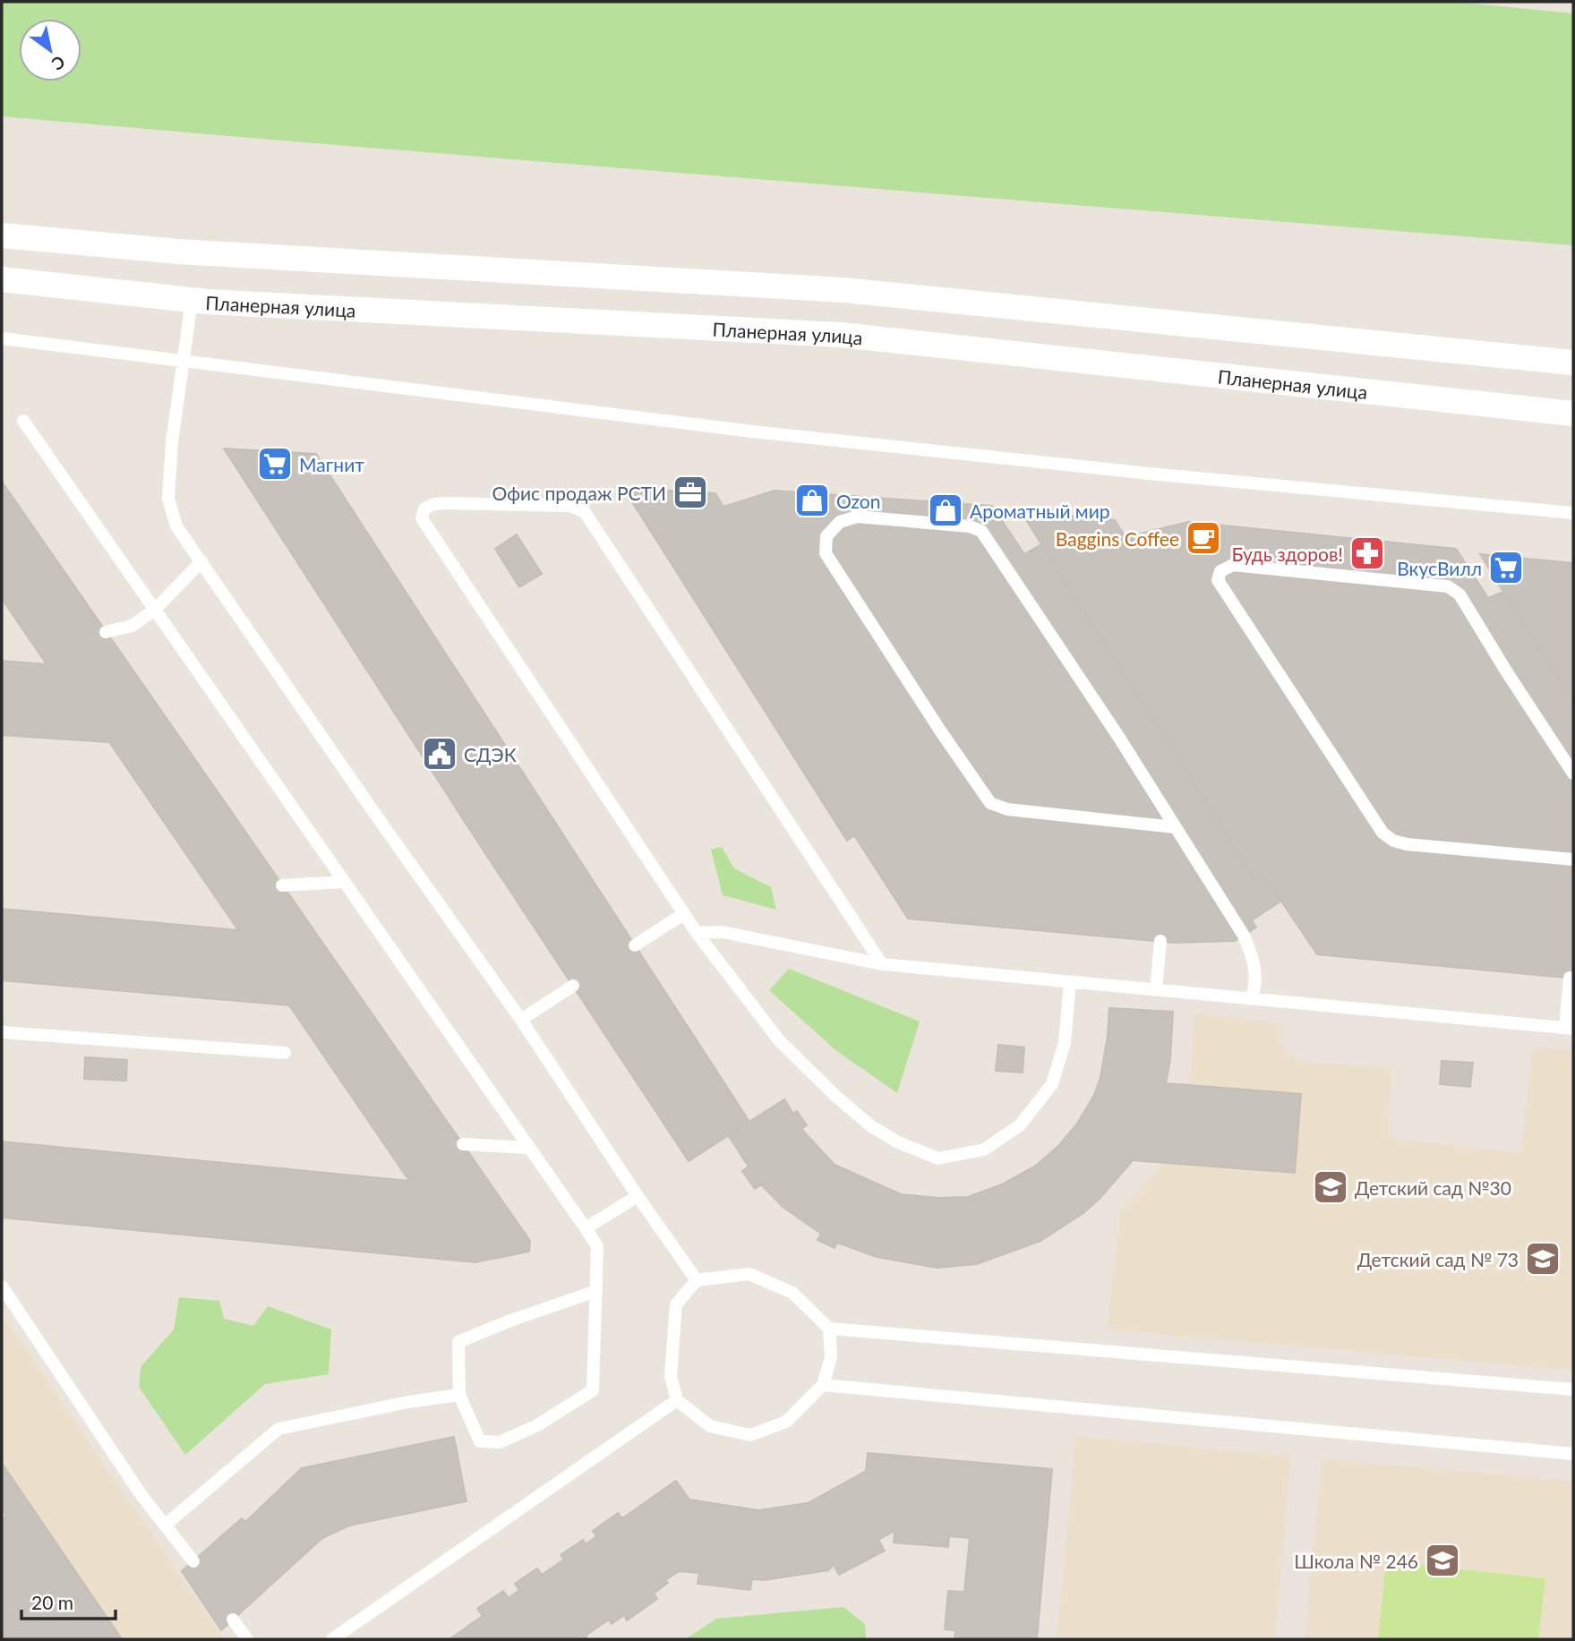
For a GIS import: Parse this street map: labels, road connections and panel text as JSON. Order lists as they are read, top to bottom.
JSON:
{
  "streets": {
    "street": ["Планерная улица"]
  },
  "places": {
    "supermarket": ["Магнит", "ВкусВилл"],
    "office": ["Офис продаж РСТИ"],
    "shop": ["Ozon", "Ароматный мир"],
    "cafe": ["Baggins Coffee"],
    "pharmacy": ["Будь здоров!"],
    "public building": ["СДЭК"],
    "school or university": ["Детский сад №30", "Детский сад № 73", "Школа № 246"]
  },
  "scale_bar": "20 m",
  "north": "bottom right"
}
